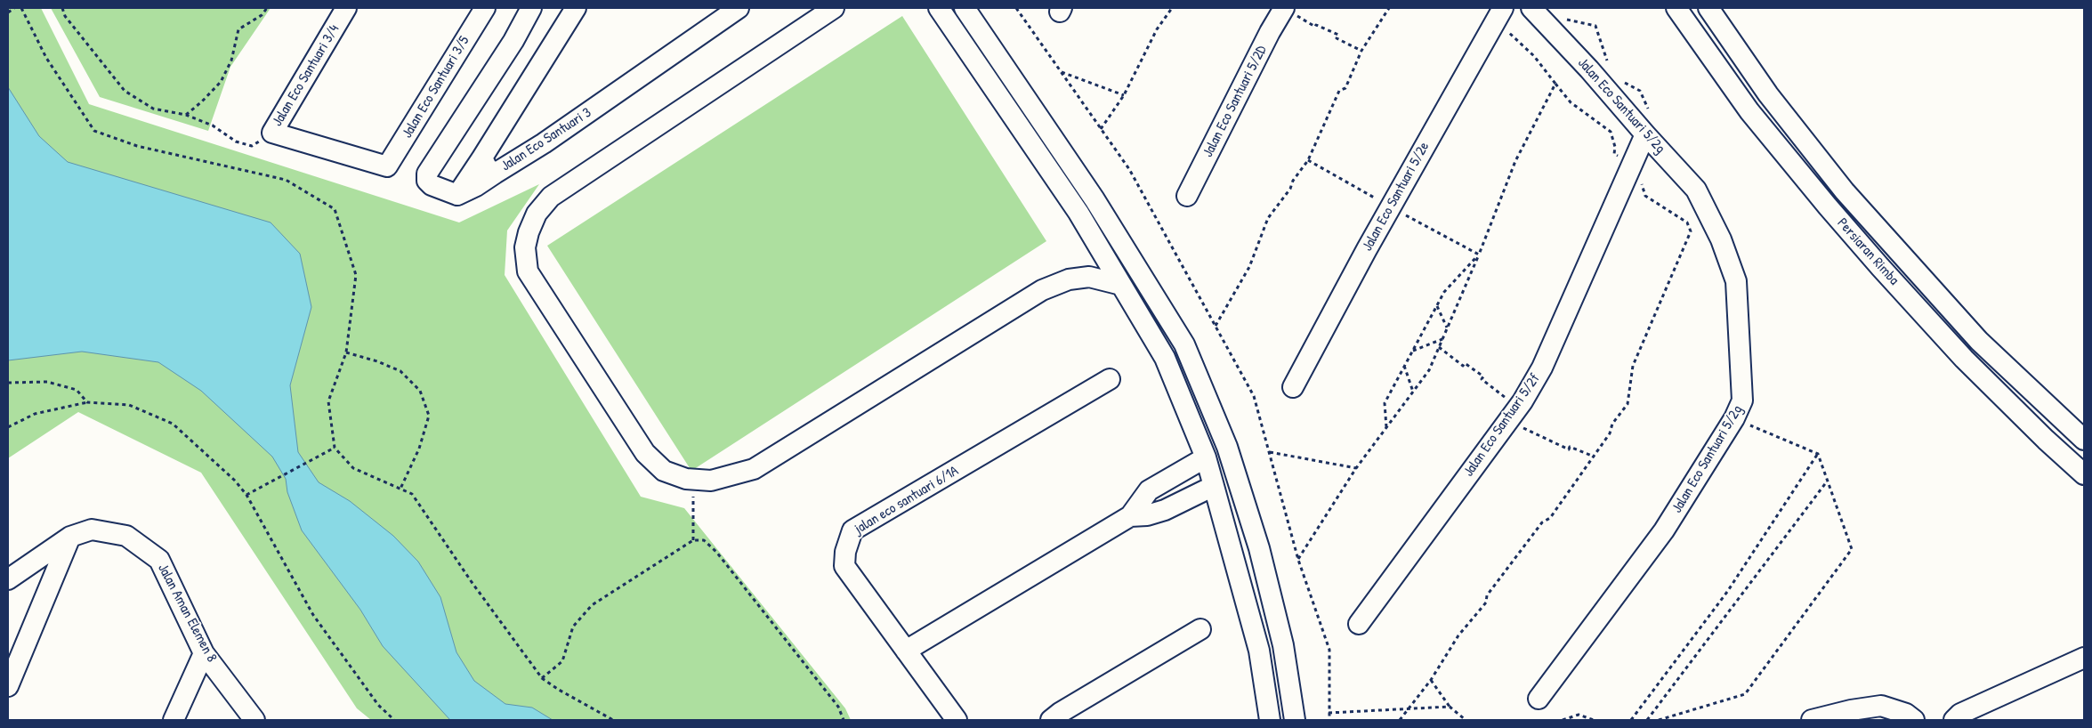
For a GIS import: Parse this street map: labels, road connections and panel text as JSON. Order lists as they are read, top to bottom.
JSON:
{
  "streets": {
    "street": [
      "Jalan Eco Santuari 3/4",
      "Jalan Eco Santuari 3/5",
      "Jalan Eco Santuari 5/2D",
      "Jalan Eco Santuari 5/2g",
      "Jalan Eco Santuari 3",
      "Jalan Eco Santuari 5/2e",
      "Persiaran Rimba",
      "Jalan Eco Santuari 5/2f",
      "jalan eco santuari 6/1A",
      "Jalan Aman Elemen 8"
    ]
  },
  "crossings": [
    ["Jalan Eco Santuari 3/4", "Jalan Eco Santuari 3/5"],
    ["Jalan Eco Santuari 5/2g", "Jalan Eco Santuari 5/2f"]
  ]
}
